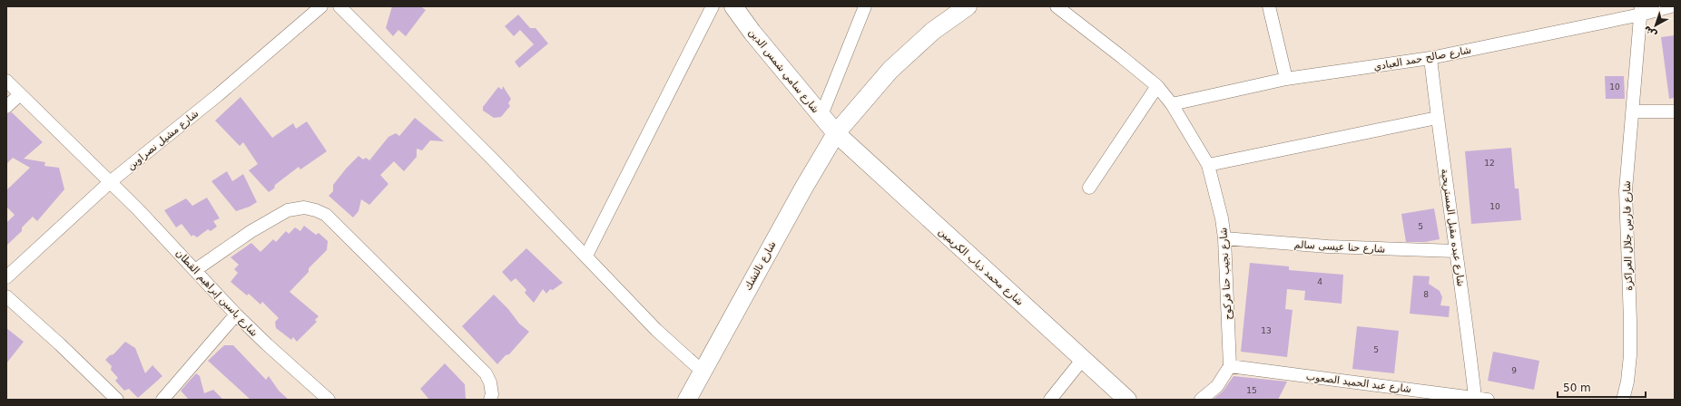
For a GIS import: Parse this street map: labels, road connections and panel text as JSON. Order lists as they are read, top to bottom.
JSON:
{
  "streets": {
    "street": [
      "شارع صالح حمد العبادي",
      "شارع سامي شمس الدين",
      "شارع مشيل نصراوين",
      "شارع عبده مقبل المستريحية",
      "شارع فارس جلال العراكزة",
      "شارع حنا عيسى سالم",
      "شارع نالتشك",
      "شارع محمد ذياب الكريمين",
      "شارع نجيب حنا فركوح",
      "شارع ياسين إبراهيم القطان",
      "شارع عبد الحميد الصعوب"
    ]
  },
  "crossings": [
    ["شارع صالح حمد العبادي", "شارع عبده مقبل المستريحية"],
    ["شارع صالح حمد العبادي", "شارع فارس جلال العراكزة"],
    ["شارع صالح حمد العبادي", "شارع نجيب حنا فركوح"],
    ["شارع سامي شمس الدين", "شارع نالتشك"],
    ["شارع سامي شمس الدين", "شارع محمد ذياب الكريمين"],
    ["شارع مشيل نصراوين", "شارع ياسين إبراهيم القطان"],
    ["شارع عبده مقبل المستريحية", "شارع حنا عيسى سالم"],
    ["شارع عبده مقبل المستريحية", "شارع عبد الحميد الصعوب"],
    ["شارع حنا عيسى سالم", "شارع نجيب حنا فركوح"],
    ["شارع نالتشك", "شارع محمد ذياب الكريمين"],
    ["شارع نجيب حنا فركوح", "شارع عبد الحميد الصعوب"]
  ],
  "house_numbers": [
    "10",
    "12",
    "10",
    "5",
    "4",
    "8",
    "13",
    "5",
    "9",
    "15"
  ],
  "scale_bar": "50 m",
  "north": "bottom left"
}
